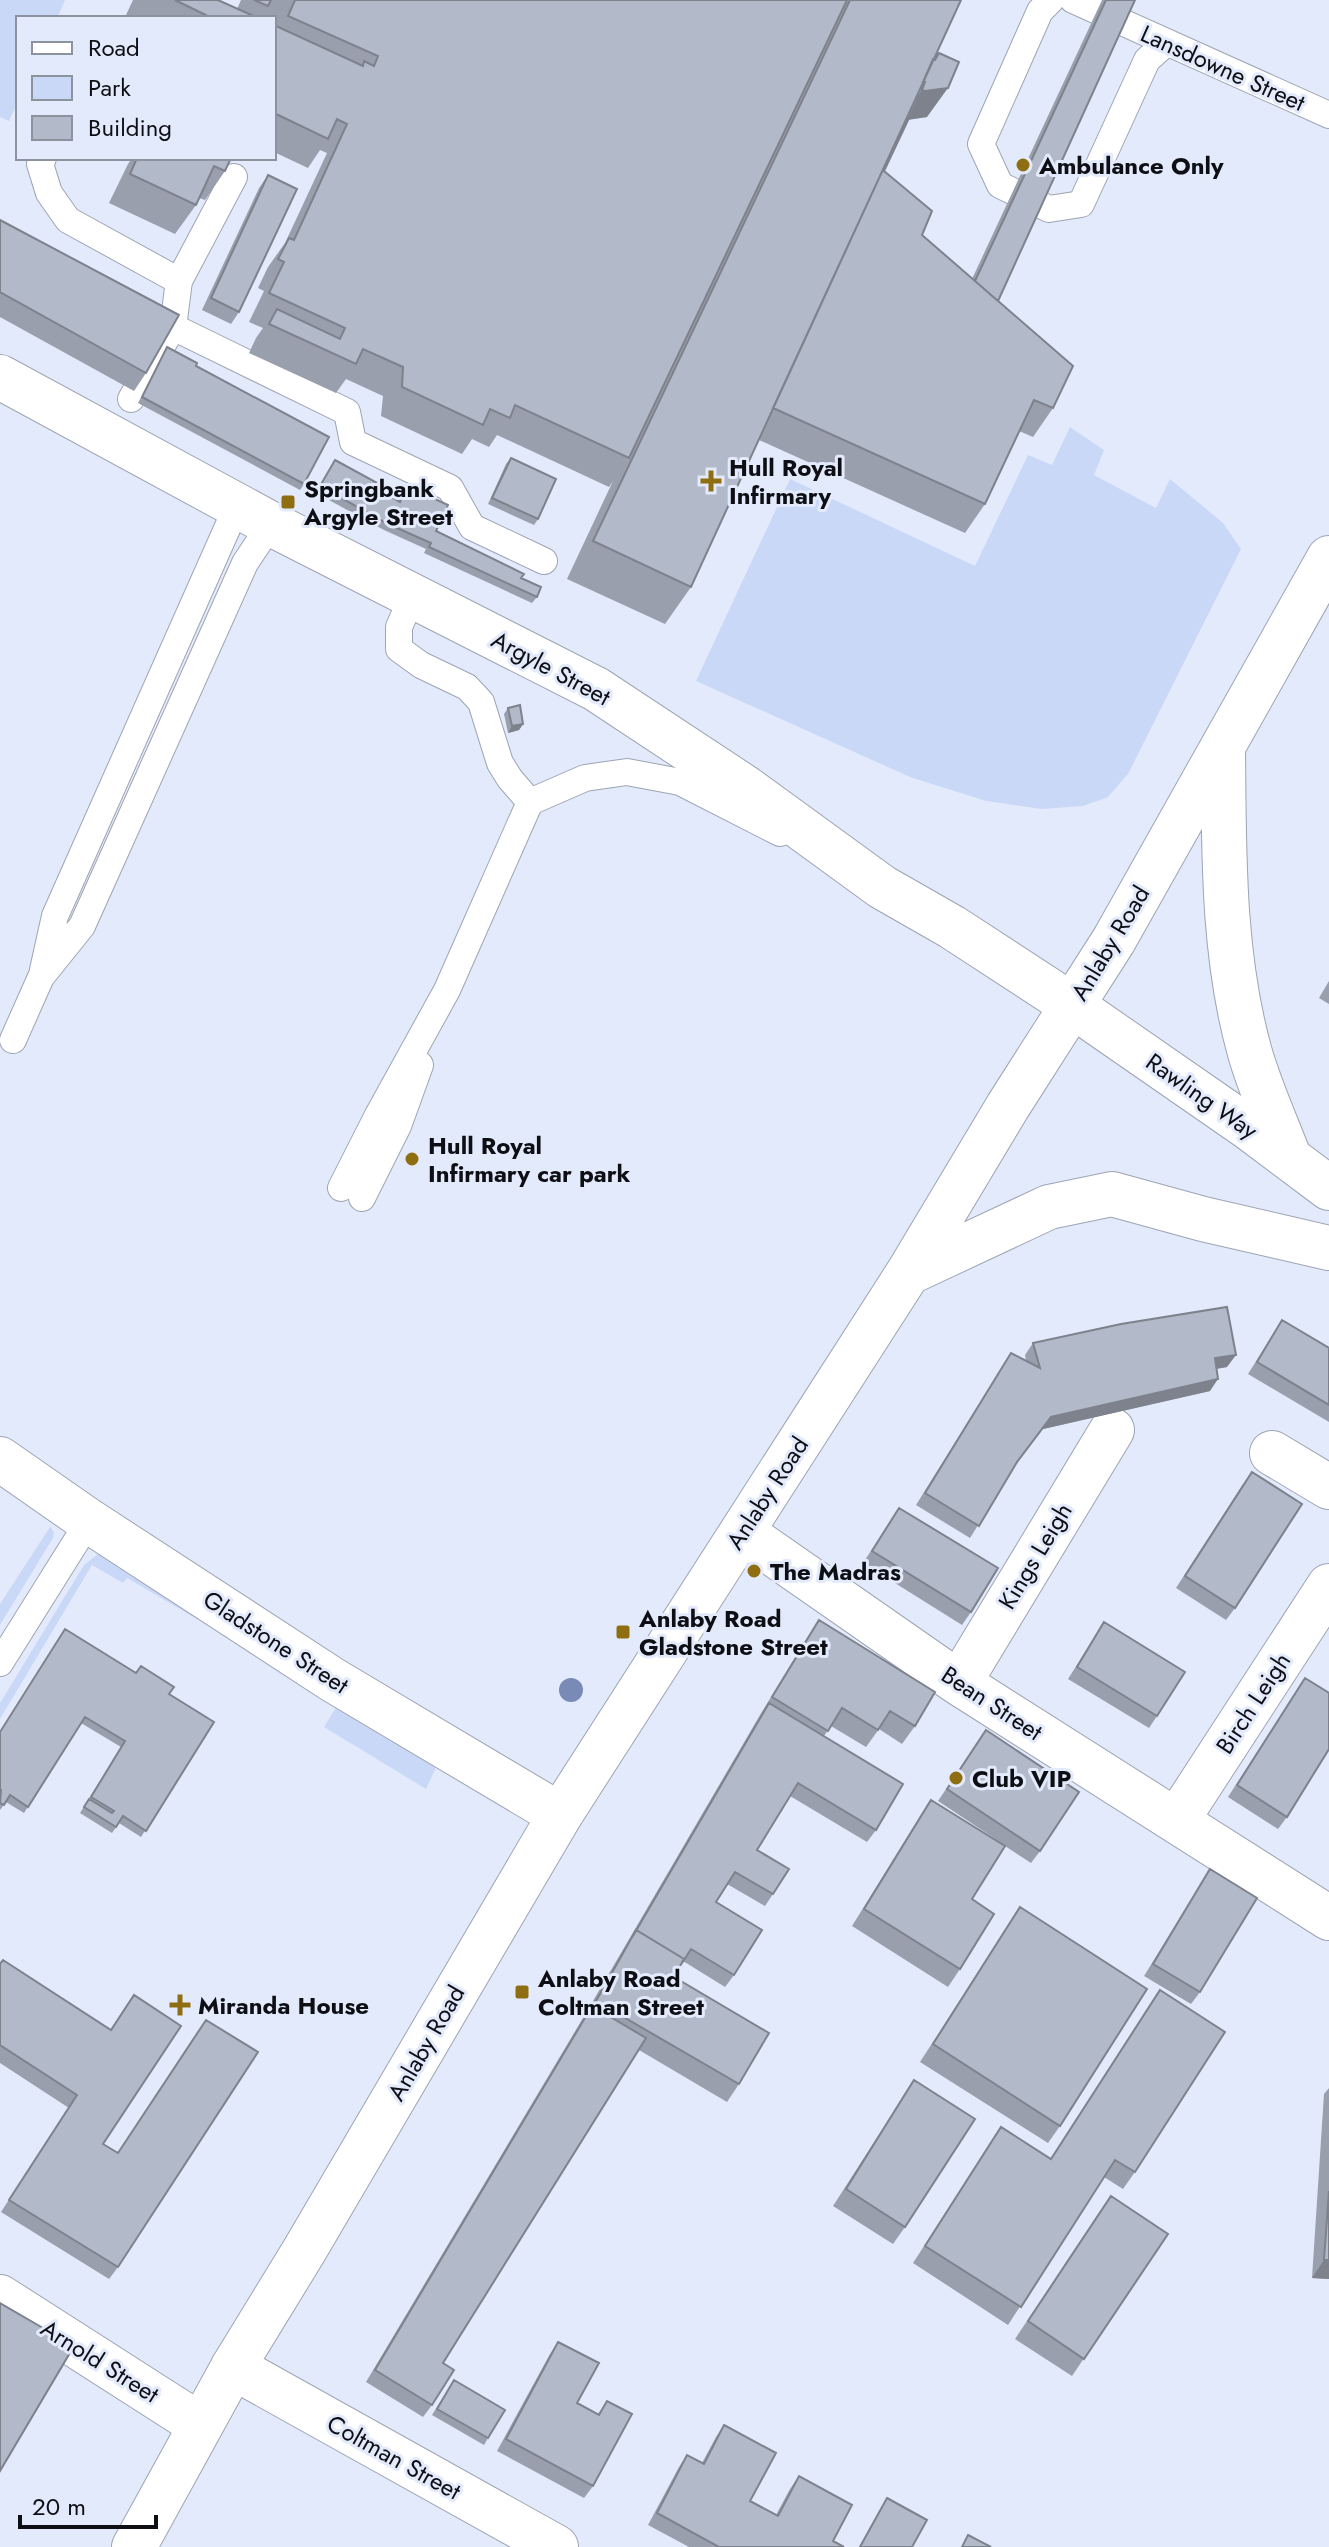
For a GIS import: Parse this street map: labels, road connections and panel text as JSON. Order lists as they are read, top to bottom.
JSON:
{
  "streets": {
    "street": [
      "Argyle Street",
      "Anlaby Road",
      "Rawling Way",
      "Kings Leigh",
      "Gladstone Street",
      "Bean Street",
      "Birch Leigh",
      "Arnold Street",
      "Coltman Street"
    ],
    "lane": ["Lansdowne Street"]
  },
  "crossings": [
    ["Argyle Street", "Anlaby Road"],
    ["Argyle Street", "Rawling Way"],
    ["Anlaby Road", "Rawling Way"],
    ["Anlaby Road", "Gladstone Street"],
    ["Anlaby Road", "Bean Street"],
    ["Anlaby Road", "Arnold Street"],
    ["Anlaby Road", "Coltman Street"],
    ["Kings Leigh", "Bean Street"],
    ["Bean Street", "Birch Leigh"]
  ],
  "places": {
    "other": [
      "Ambulance Only",
      "Hull Royal Infirmary car park",
      "The Madras",
      "Club VIP"
    ],
    "health": ["Hull Royal Infirmary", "Miranda House"],
    "transit": ["Springbank Argyle Street", "Anlaby Road Gladstone Street", "Anlaby Road Coltman Street"]
  },
  "legend": ["Road", "Park", "Building"],
  "scale_bar": "20 m"
}
